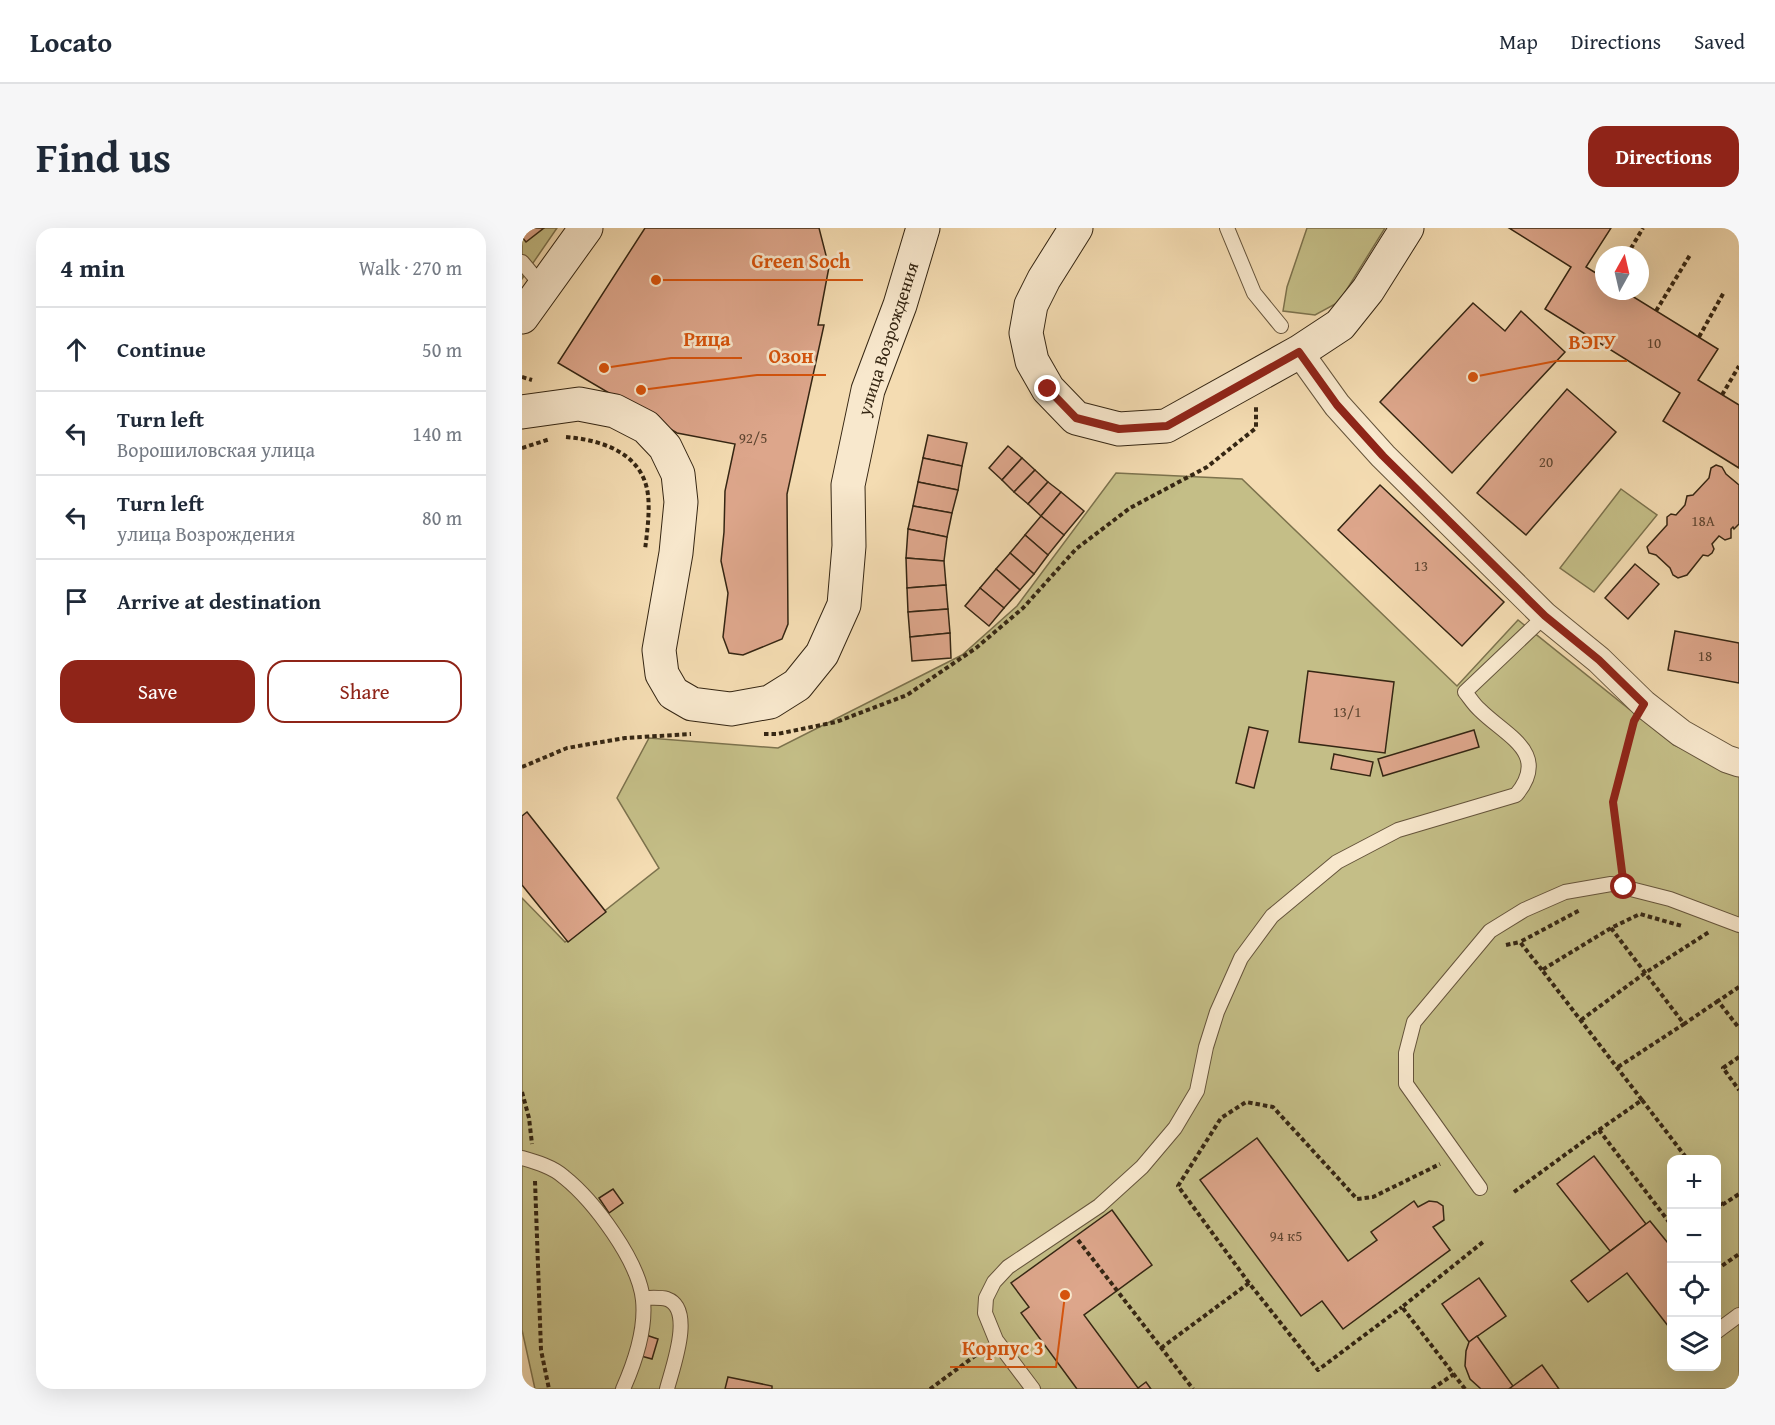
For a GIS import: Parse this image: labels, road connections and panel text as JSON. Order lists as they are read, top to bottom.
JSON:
{
  "streets": {
    "street": ["улица Возрождения"]
  },
  "places": [
    "Green Soch",
    "Рица",
    "ВЭГУ",
    "Озон",
    "Корпус 3"
  ],
  "house_numbers": [
    "10",
    "92/5",
    "20",
    "18А",
    "13",
    "18",
    "13/1",
    "94 к5"
  ],
  "north": "top",
  "page": {
    "header": "Locato",
    "nav": ["Map", "Directions", "Saved"],
    "title": "Find us",
    "buttons": [
      "Directions",
      ["Save", "Share"]
    ],
    "heading": ["4 min", "Walk · 270 m"],
    "list": [
      ["Continue", "50 m"],
      ["Turn left", "Ворошиловская улица", "140 m"],
      ["Turn left", "улица Возрождения", "80 m"],
      "Arrive at destination"
    ],
    "map_buttons": ["+", "−"]
  }
}
